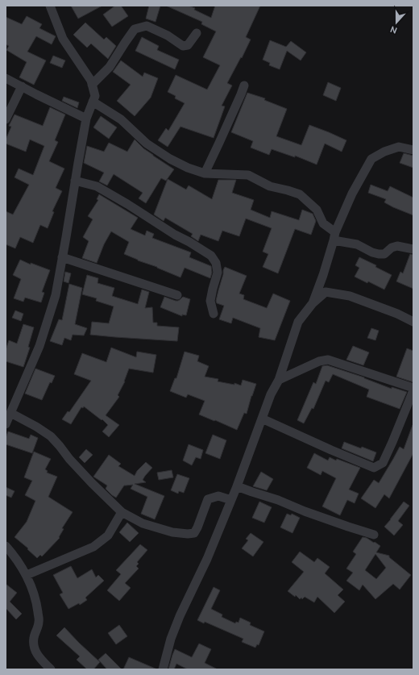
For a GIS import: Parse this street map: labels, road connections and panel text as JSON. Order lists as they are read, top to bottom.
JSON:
{
  "north": "bottom"
}
